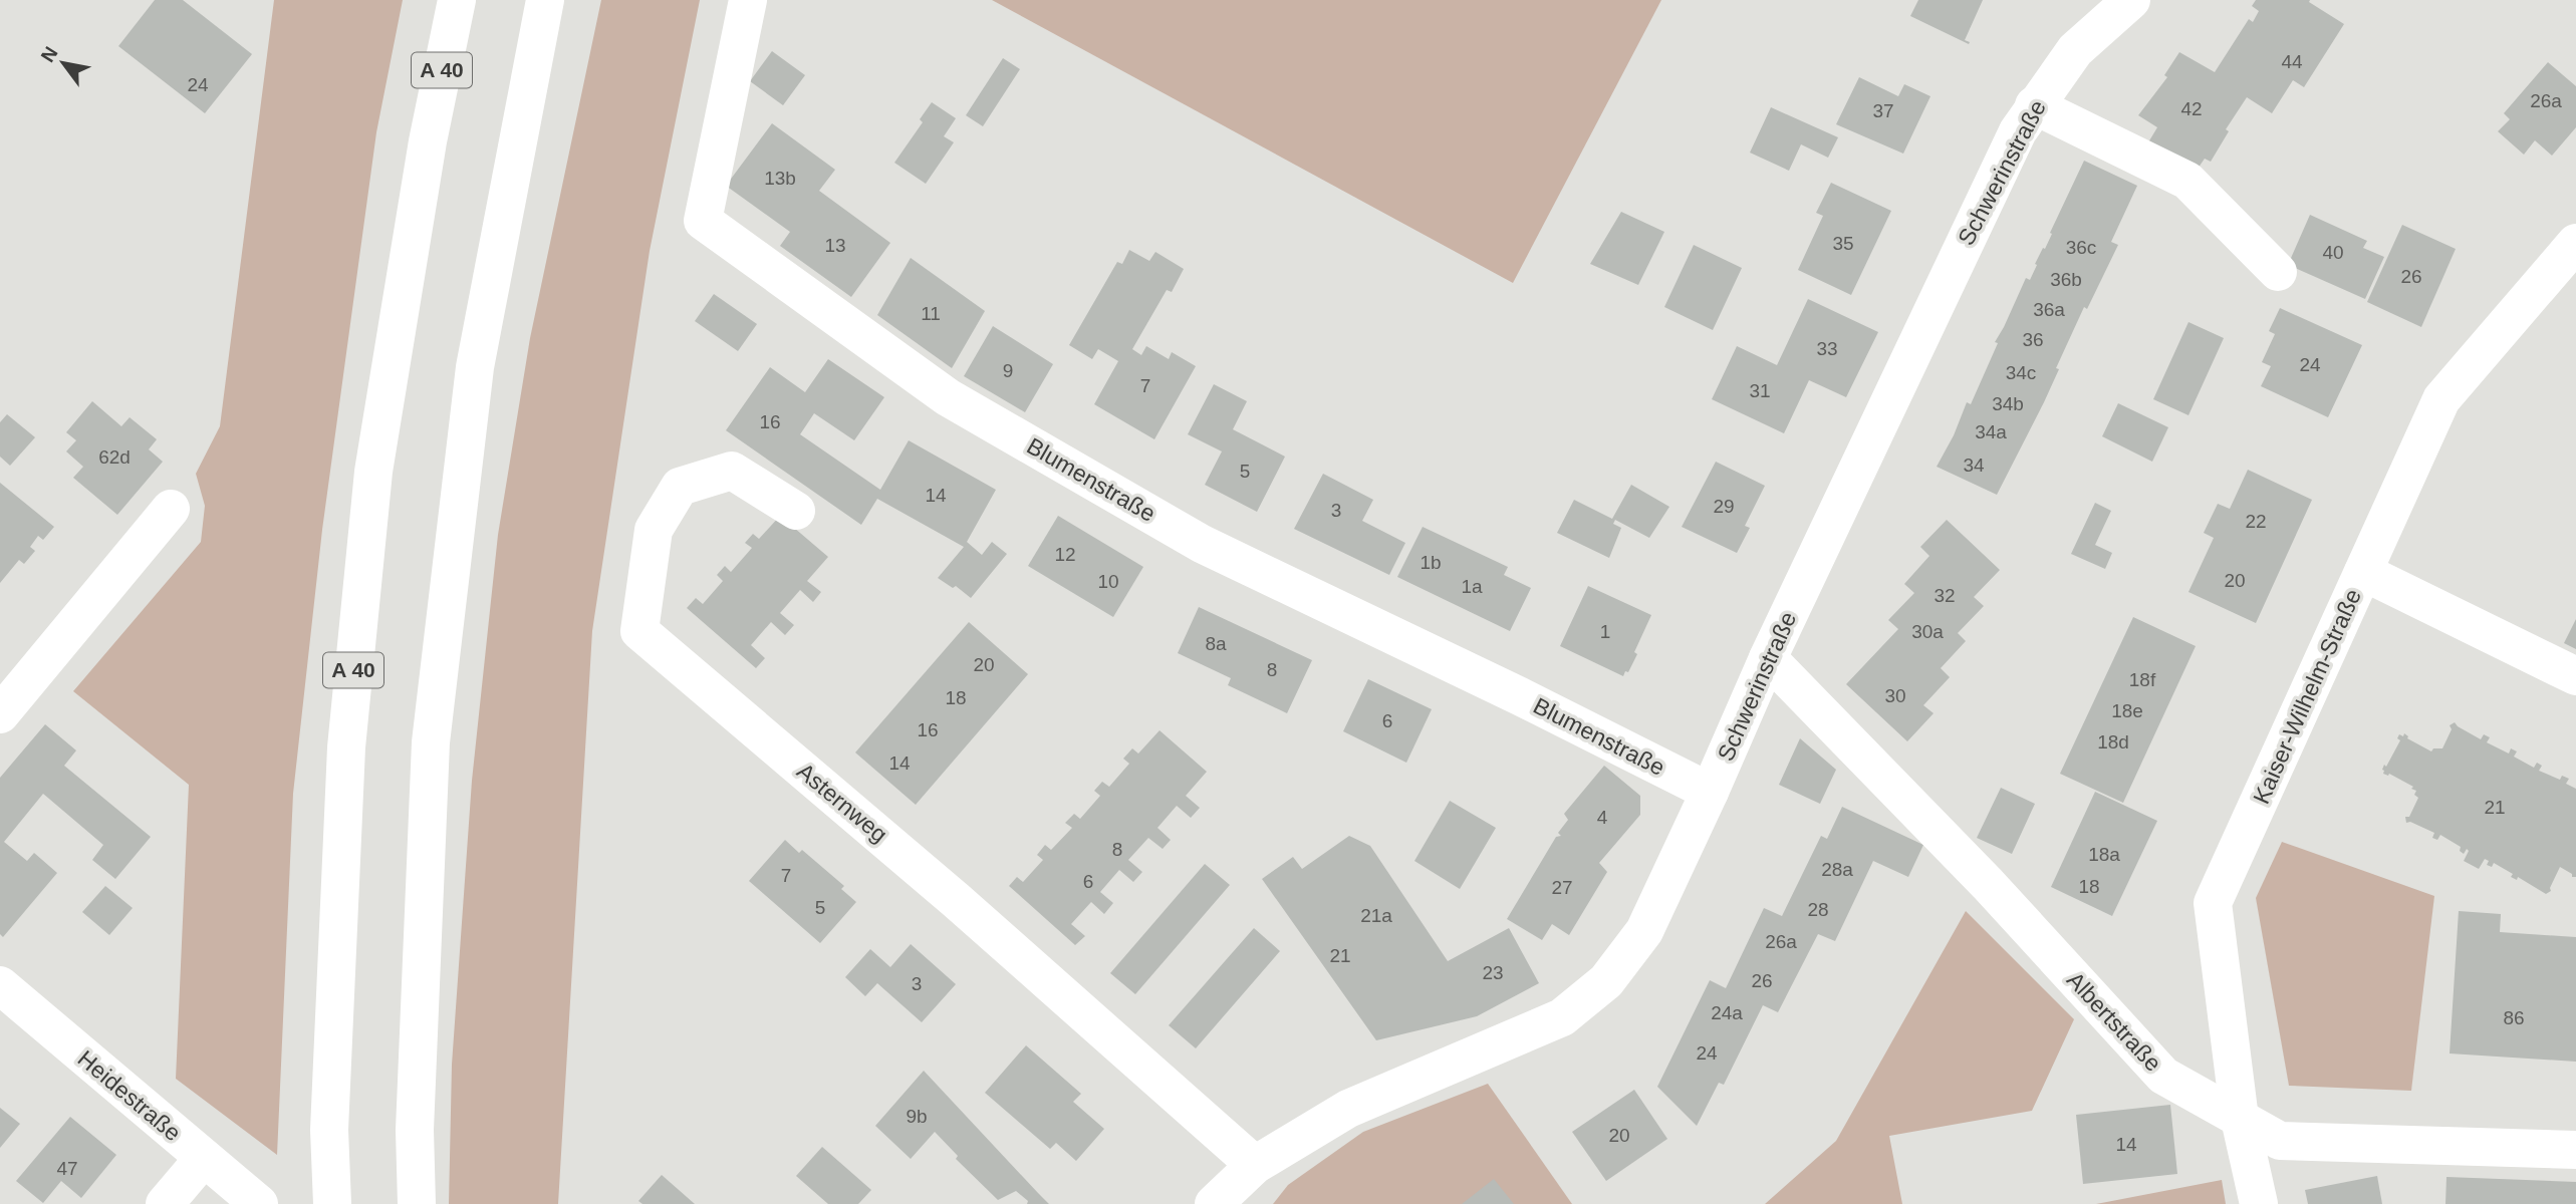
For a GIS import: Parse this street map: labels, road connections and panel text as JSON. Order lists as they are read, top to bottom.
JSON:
{
  "streets": {
    "main road": [
      "A 40",
      "Schwerinstraße",
      "Blumenstraße",
      "Kaiser-Wilhelm-Straße",
      "Asternweg",
      "Albertstraße",
      "Heidestraße"
    ]
  },
  "crossings": [
    ["Schwerinstraße", "Blumenstraße"],
    ["Schwerinstraße", "Asternweg"],
    ["Schwerinstraße", "Albertstraße"],
    ["Kaiser-Wilhelm-Straße", "Albertstraße"]
  ],
  "house_numbers": [
    "44",
    "24",
    "26a",
    "42",
    "37",
    "13b",
    "35",
    "13",
    "36c",
    "40",
    "26",
    "36b",
    "36a",
    "11",
    "36",
    "33",
    "24",
    "9",
    "34c",
    "7",
    "31",
    "34b",
    "16",
    "34a",
    "62d",
    "34",
    "5",
    "14",
    "29",
    "3",
    "22",
    "12",
    "1b",
    "20",
    "10",
    "1a",
    "32",
    "1",
    "30a",
    "8a",
    "20",
    "8",
    "18f",
    "30",
    "18",
    "18e",
    "6",
    "16",
    "18d",
    "14",
    "21",
    "4",
    "8",
    "18a",
    "28a",
    "7",
    "6",
    "18",
    "27",
    "5",
    "28",
    "21a",
    "26a",
    "21",
    "23",
    "26",
    "3",
    "24a",
    "86",
    "24",
    "9b",
    "20",
    "14",
    "47"
  ],
  "north": "top left"
}
